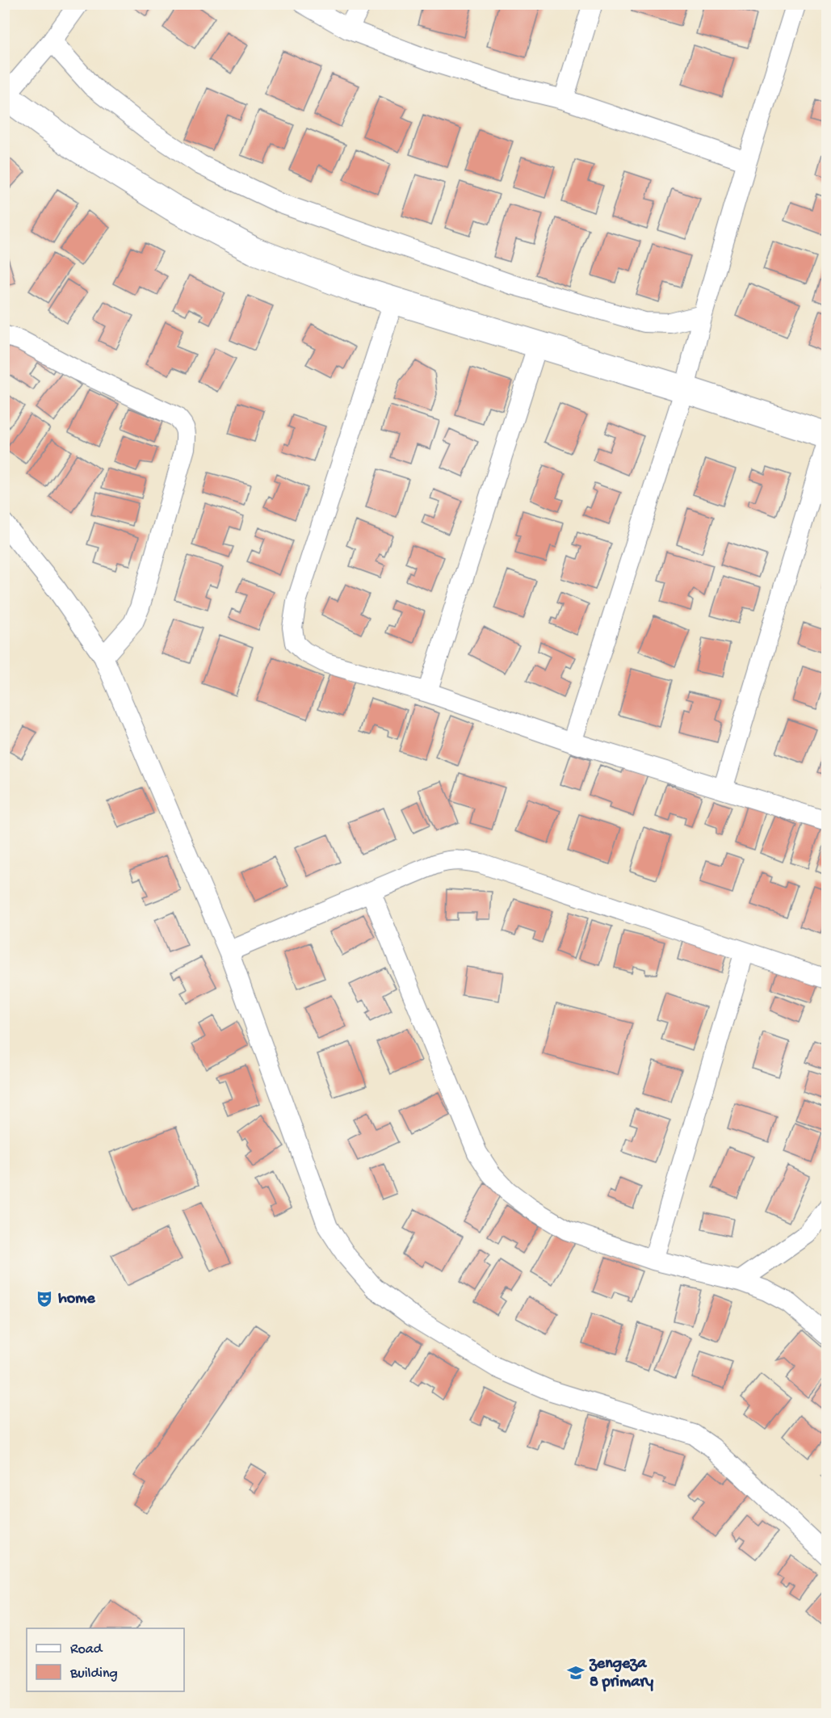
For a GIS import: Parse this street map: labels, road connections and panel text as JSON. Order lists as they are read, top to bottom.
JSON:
{
  "places": {
    "theatre": ["home"],
    "school or university": ["zengeza 8 primary"]
  },
  "legend": ["Road", "Building"]
}
